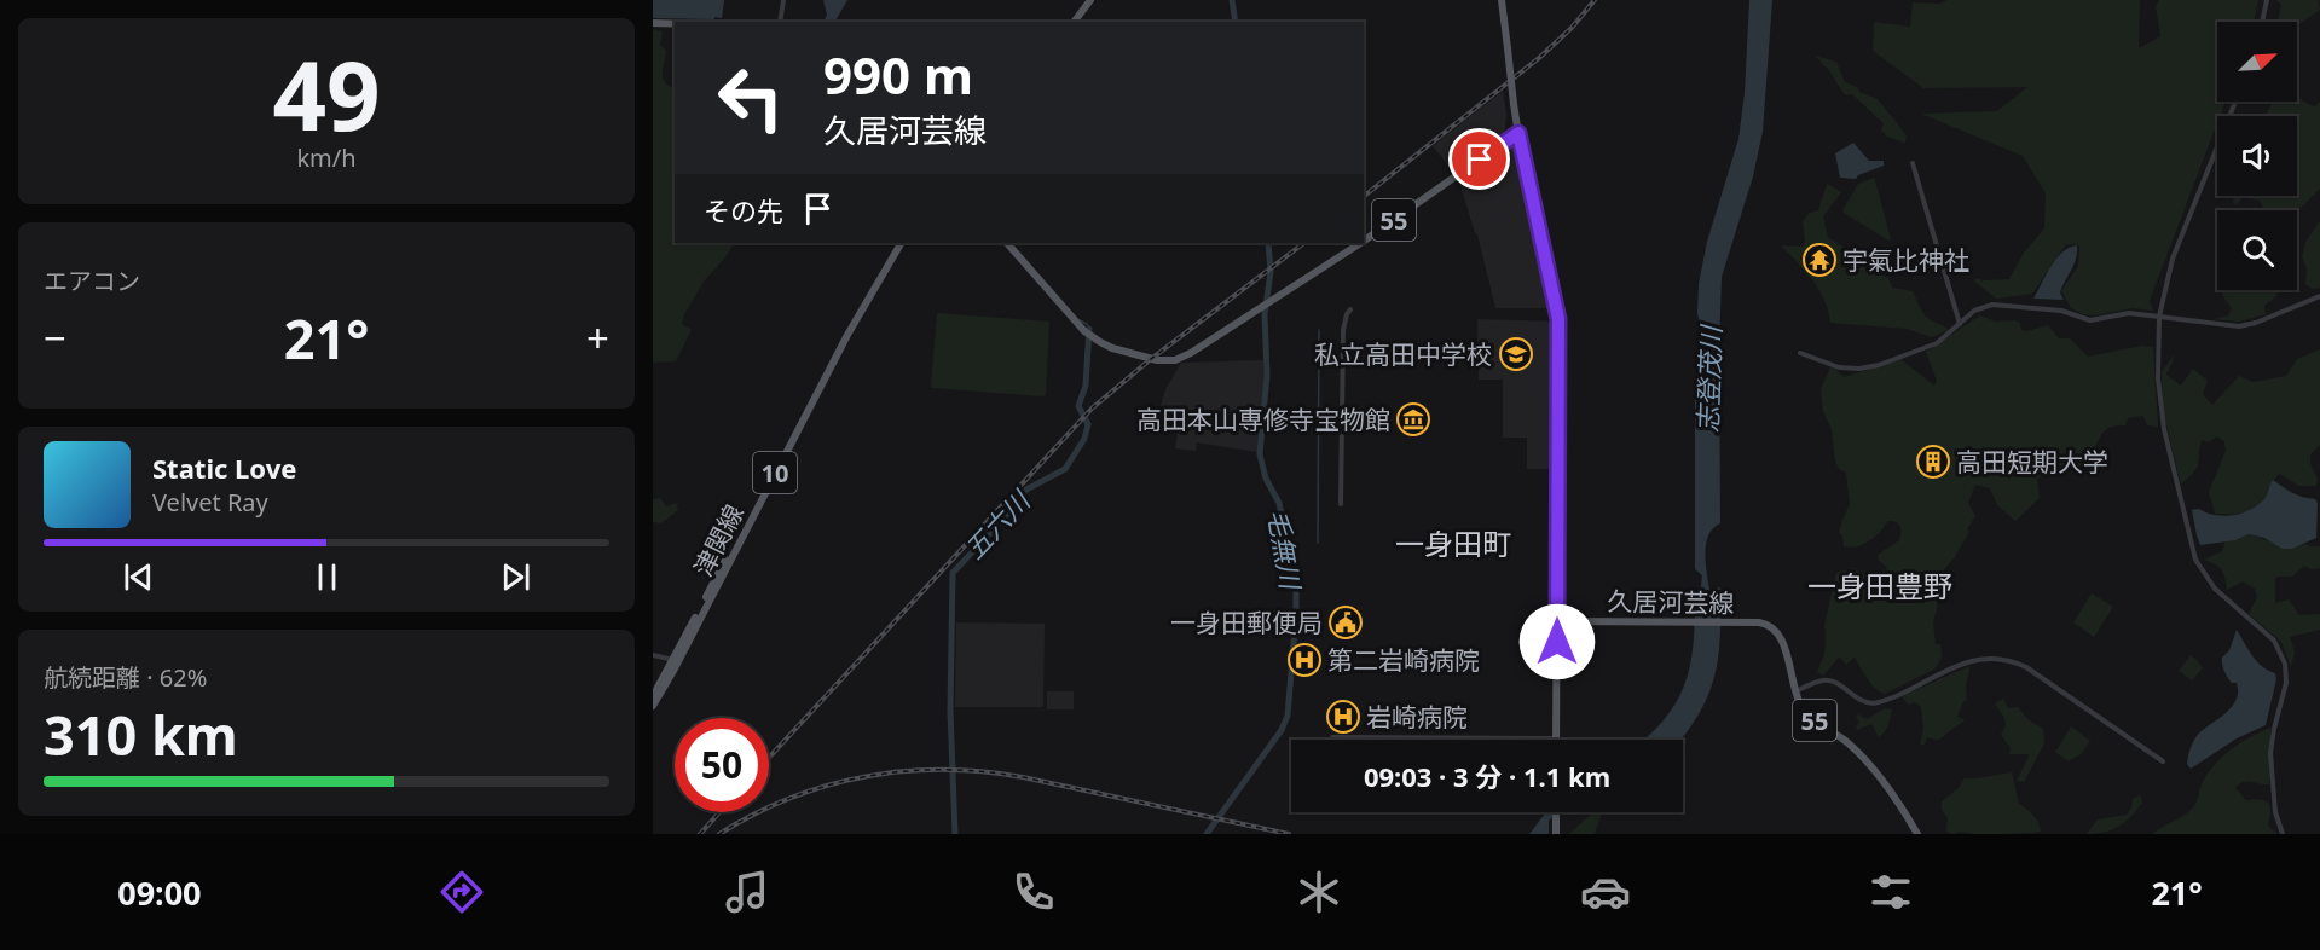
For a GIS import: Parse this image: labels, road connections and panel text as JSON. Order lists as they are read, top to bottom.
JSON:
{
  "streets": {
    "main road": [
      "55",
      "10",
      "津関線",
      "久居河芸線"
    ]
  },
  "districts": ["一身田町", "一身田豊野"],
  "water": ["志登茂川", "五六川", "毛無川"],
  "places": {
    "temple": ["宇氣比神社"],
    "school or university": ["私立高田中学校"],
    "museum": ["高田本山専修寺宝物館"],
    "building": ["高田短期大学"],
    "public building": ["一身田郵便局"],
    "hospital": ["第二岩崎病院", "岩崎病院"]
  },
  "north": "top right",
  "page": {
    "tile": [
      ["49", "km/h"],
      "エアコン",
      ["航続距離 · 62%", "310 km"]
    ],
    "turn": ["990 m", "久居河芸線"],
    "then": "その先",
    "heat": ["−", "21°", "+"],
    "song": ["Static Love", "Velvet Ray"],
    "limit": "50",
    "trip": "09:03 · 3 分 · 1.1 km",
    "tabs": ["09:00", "21°"]
  }
}
